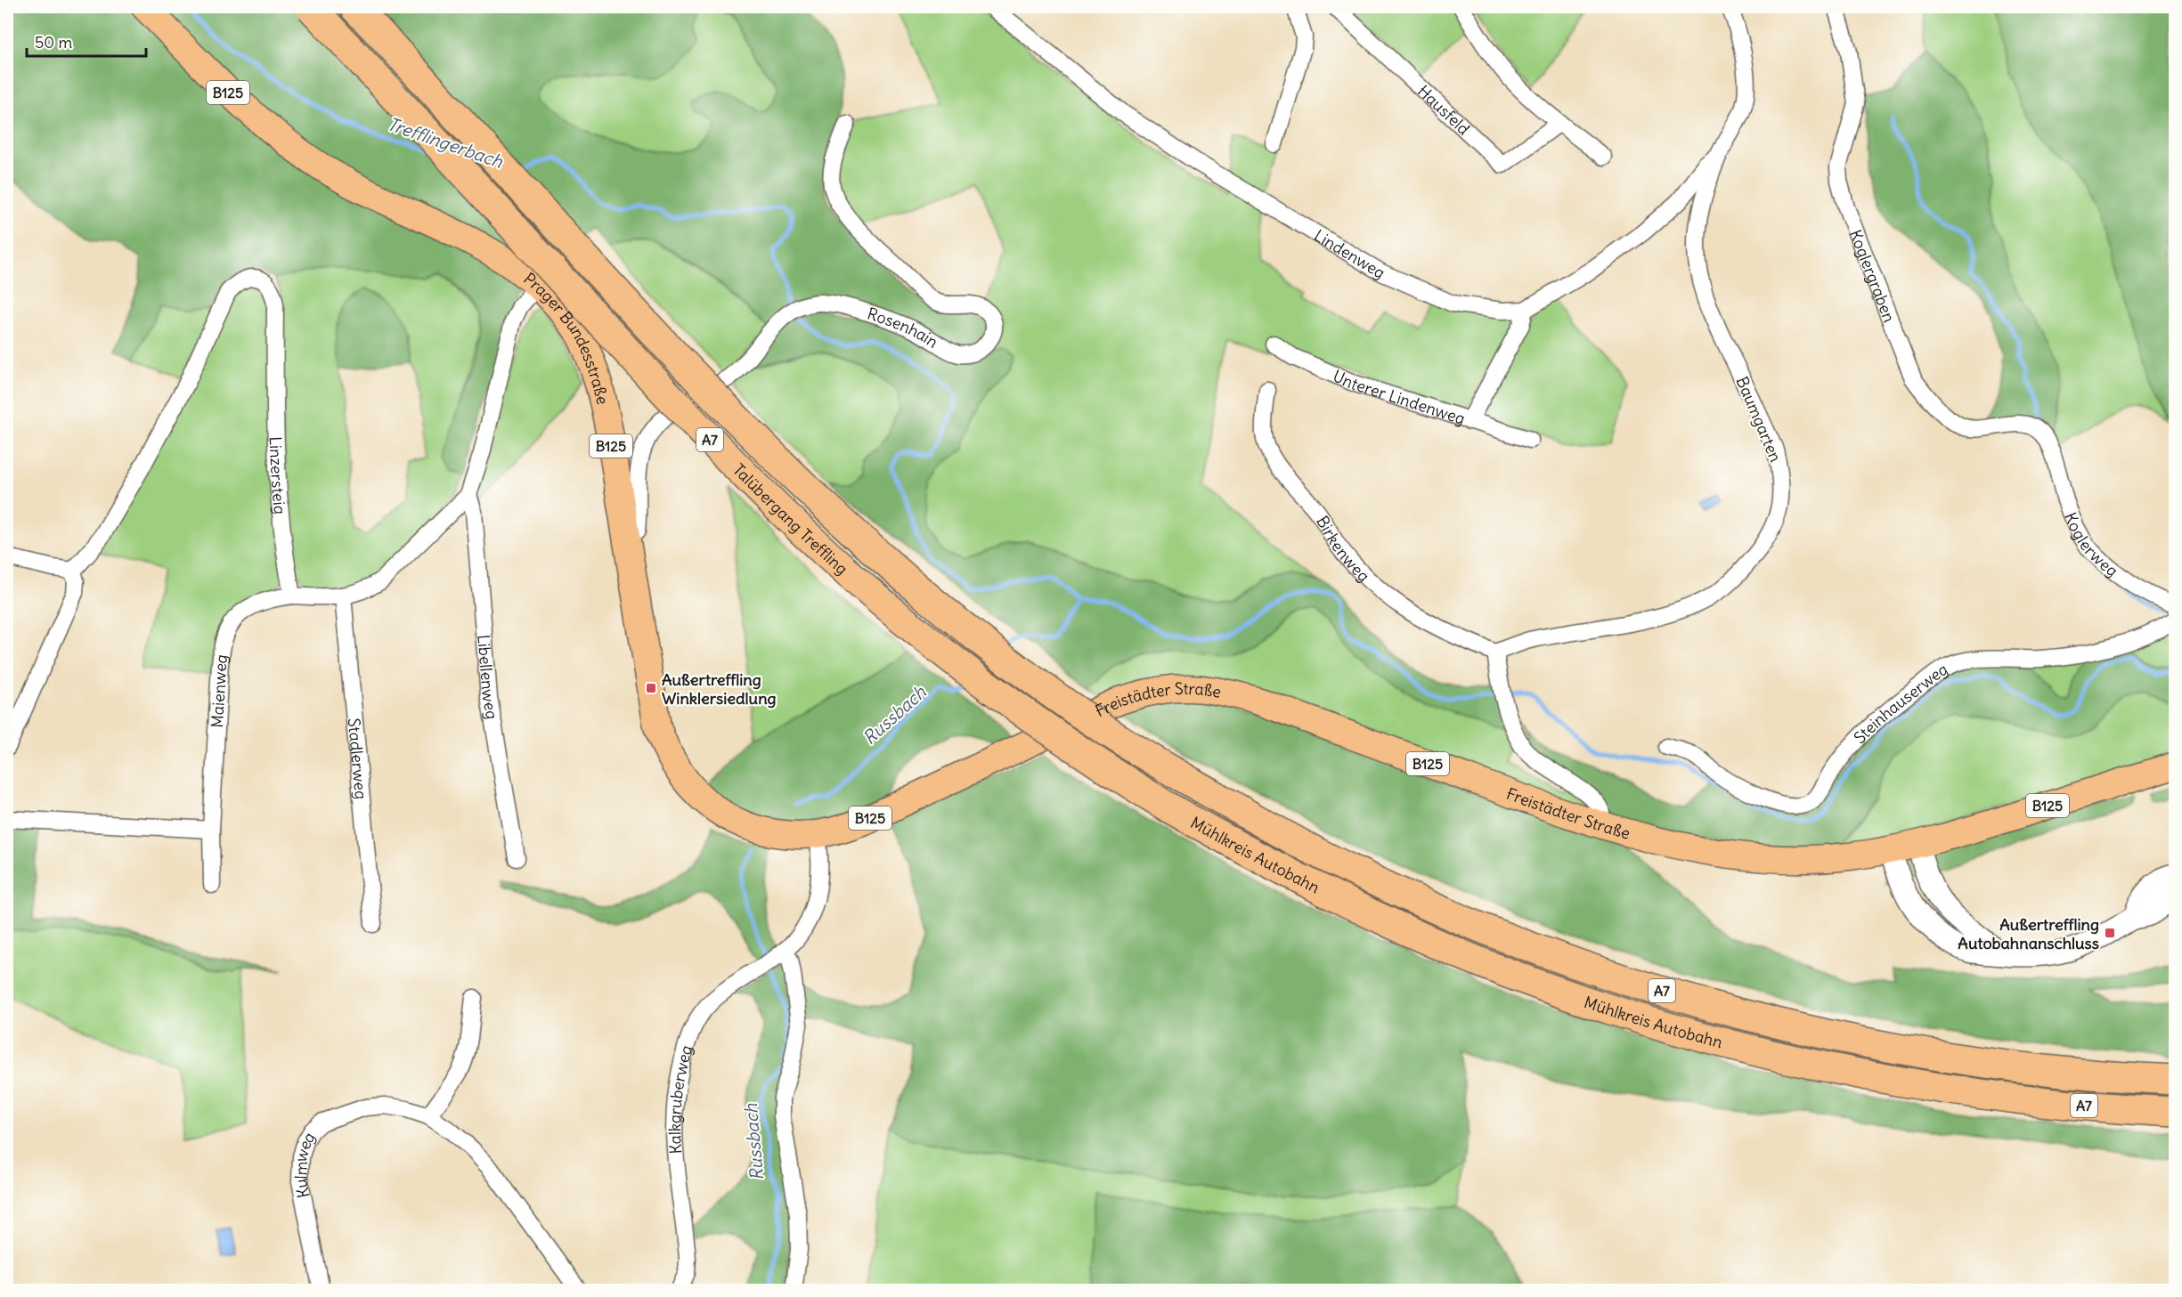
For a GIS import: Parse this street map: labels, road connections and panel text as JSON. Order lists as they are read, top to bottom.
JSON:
{
  "streets": {
    "highway": ["A7", "Talübergang Treffling", "Mühlkreis Autobahn"],
    "main road": ["B125", "Prager Bundesstraße", "Freistädter Straße"],
    "street": [
      "Hausfeld",
      "Lindenweg",
      "Koglergraben",
      "Rosenhain",
      "Unterer Lindenweg",
      "Baumgarten",
      "Linzersteig",
      "Koglerweg",
      "Birkenweg",
      "Libellenweg",
      "Maienweg",
      "Steinhauserweg",
      "Stadlerweg",
      "Kalkgruberweg",
      "Kulmweg"
    ]
  },
  "crossings": [
    ["Koglergraben", "Koglerweg"],
    ["Prager Bundesstraße", "Freistädter Straße"],
    ["Prager Bundesstraße", "Kalkgruberweg"],
    ["Baumgarten", "Birkenweg"],
    ["Linzersteig", "Maienweg"],
    ["Talübergang Treffling", "Mühlkreis Autobahn"],
    ["Freistädter Straße", "Kalkgruberweg"]
  ],
  "water": ["Trefflingerbach", "Russbach"],
  "places": {
    "transit": ["Außertreffling Winklersiedlung", "Außertreffling Autobahnanschluss"]
  },
  "scale_bar": "50 m"
}
